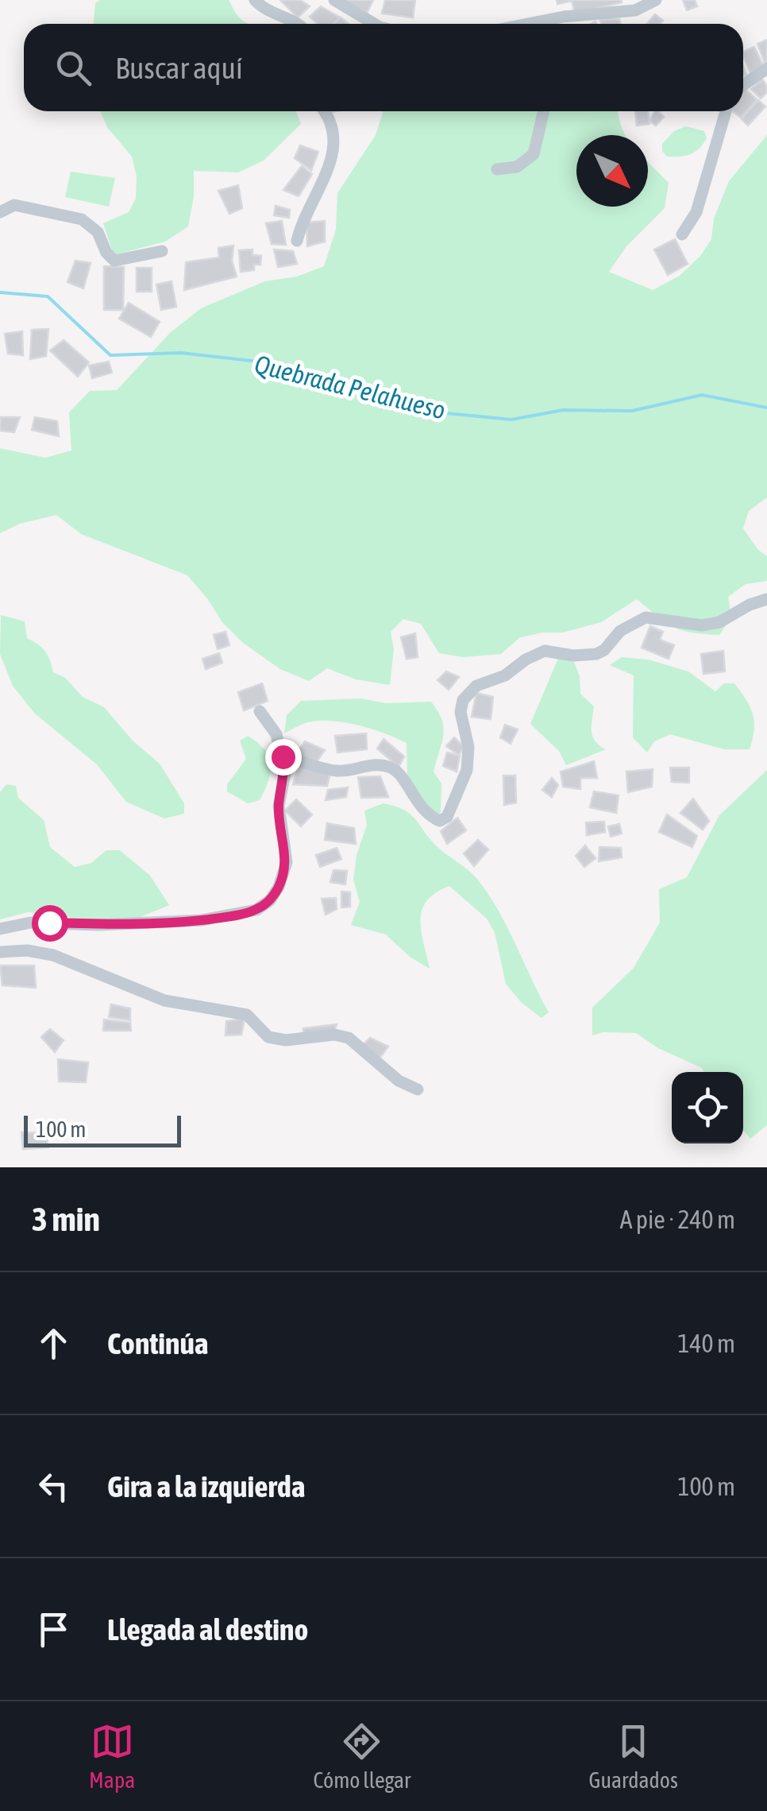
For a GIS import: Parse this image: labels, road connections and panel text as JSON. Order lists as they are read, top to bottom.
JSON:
{
  "water": ["Quebrada Pelahueso"],
  "scale_bar": "100 m",
  "north": "bottom right",
  "page": {
    "search": "Buscar aquí",
    "scale": "100 m",
    "heading": ["3 min", "A pie · 240 m"],
    "list": [
      ["Continúa", "140 m"],
      ["Gira a la izquierda", "100 m"],
      "Llegada al destino"
    ],
    "nav": ["Mapa", "Cómo llegar", "Guardados"]
  }
}
